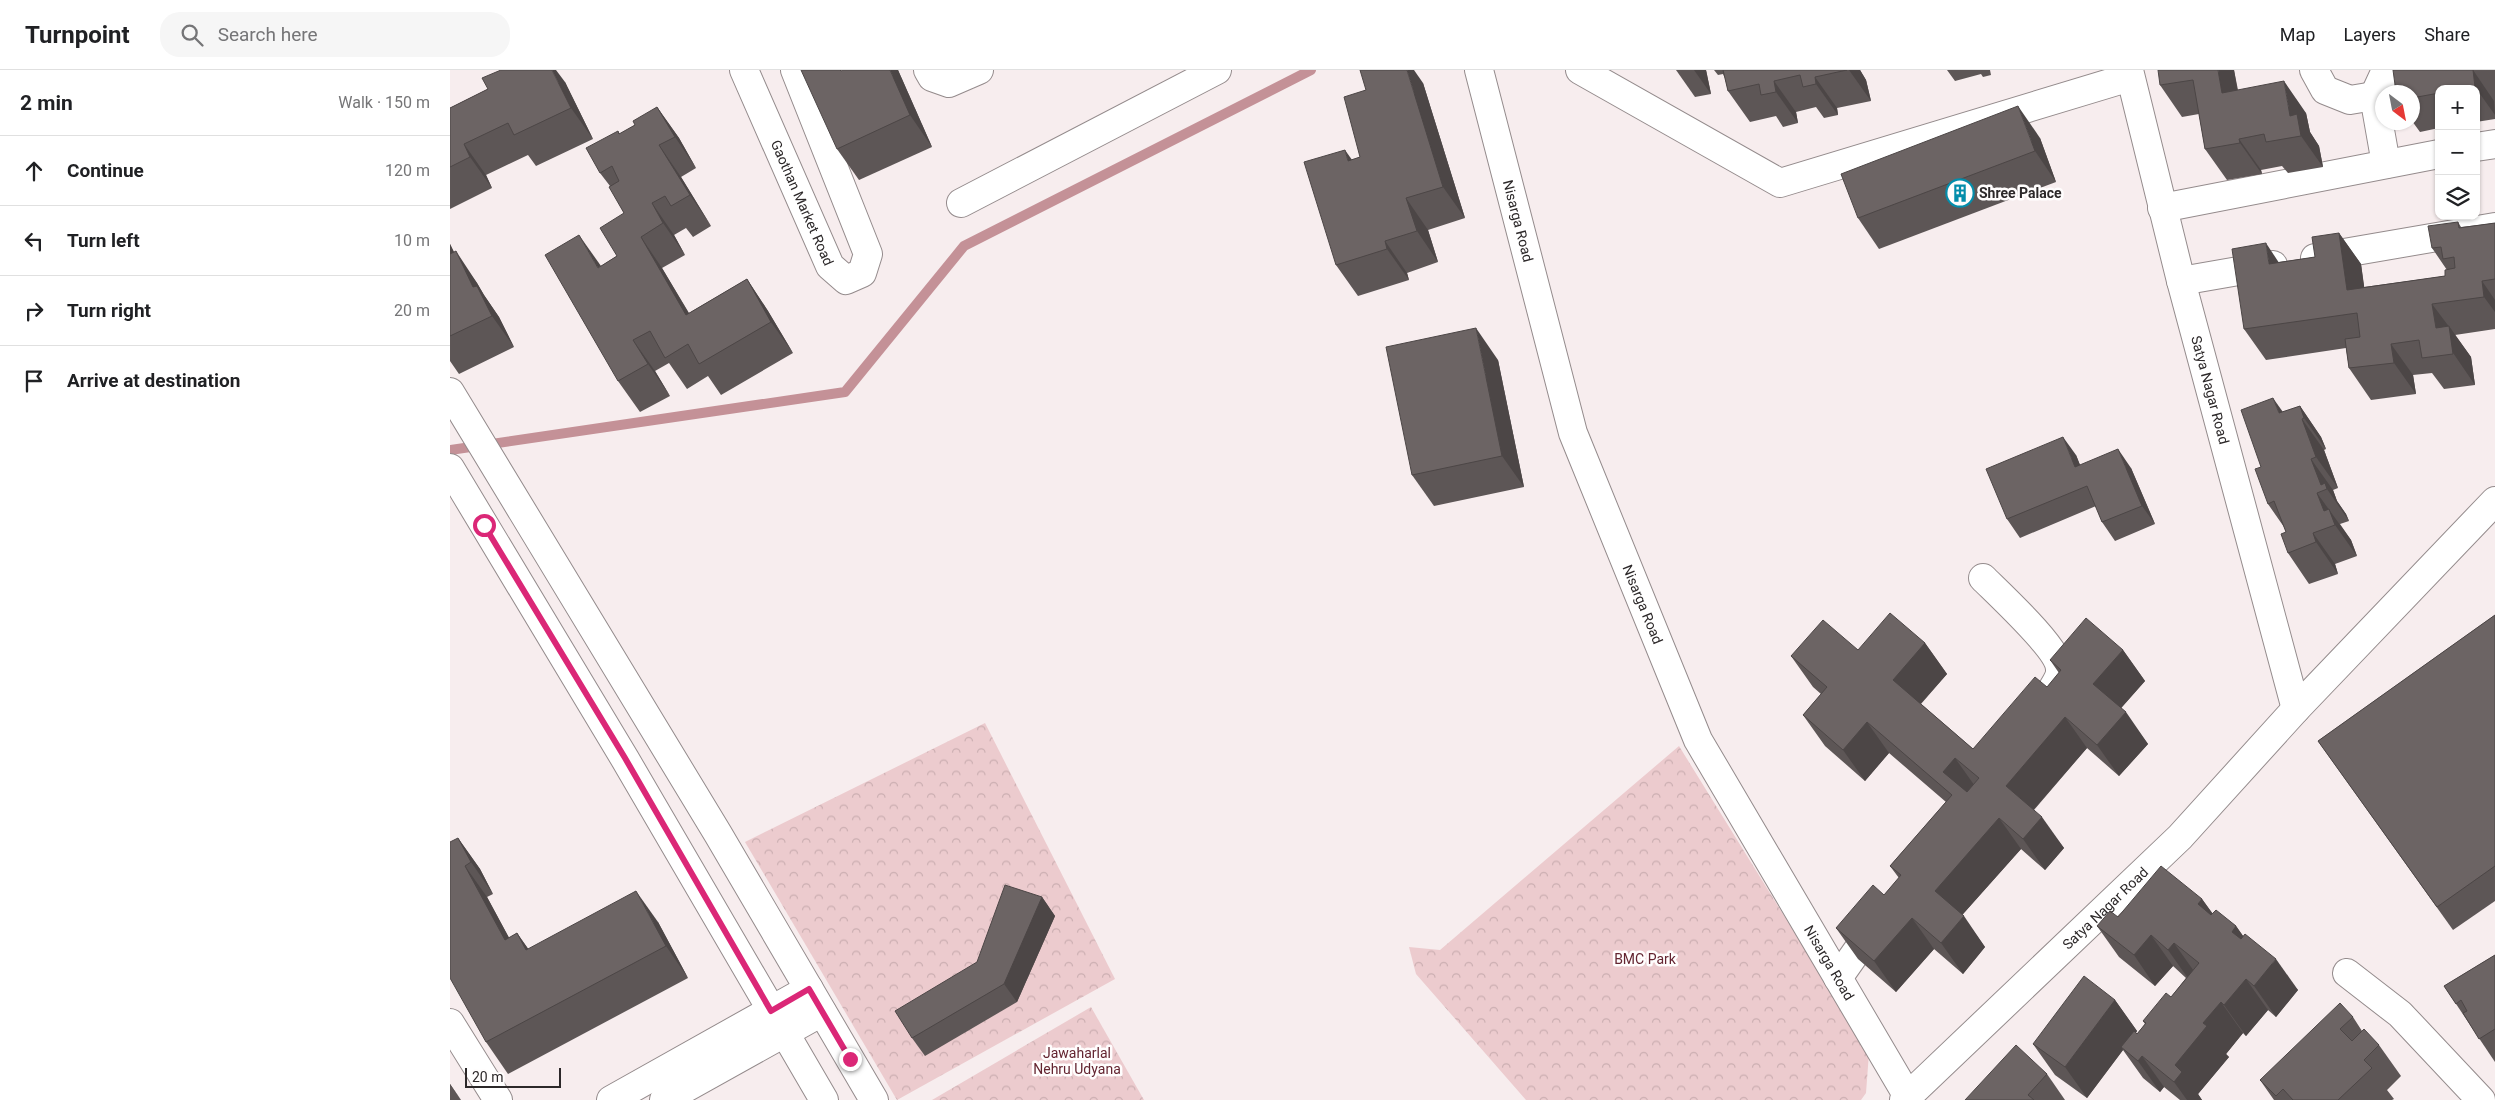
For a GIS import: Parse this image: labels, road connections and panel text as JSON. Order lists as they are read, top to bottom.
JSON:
{
  "streets": {
    "street": ["Gaothan Market Road", "Nisarga Road", "Satya Nagar Road"]
  },
  "crossings": [
    ["Nisarga Road", "Satya Nagar Road"]
  ],
  "parks": ["BMC Park", "Jawaharlal Nehru Udyana"],
  "places": {
    "building": ["Shree Palace"]
  },
  "scale_bar": "20 m",
  "north": "bottom right",
  "page": {
    "header": "Turnpoint",
    "search": "Search here",
    "nav": ["Map", "Layers", "Share"],
    "heading": ["2 min", "Walk · 150 m"],
    "map_buttons": ["+", "−"],
    "list": [
      ["Continue", "120 m"],
      ["Turn left", "10 m"],
      ["Turn right", "20 m"],
      "Arrive at destination"
    ],
    "scale": "20 m"
  }
}
